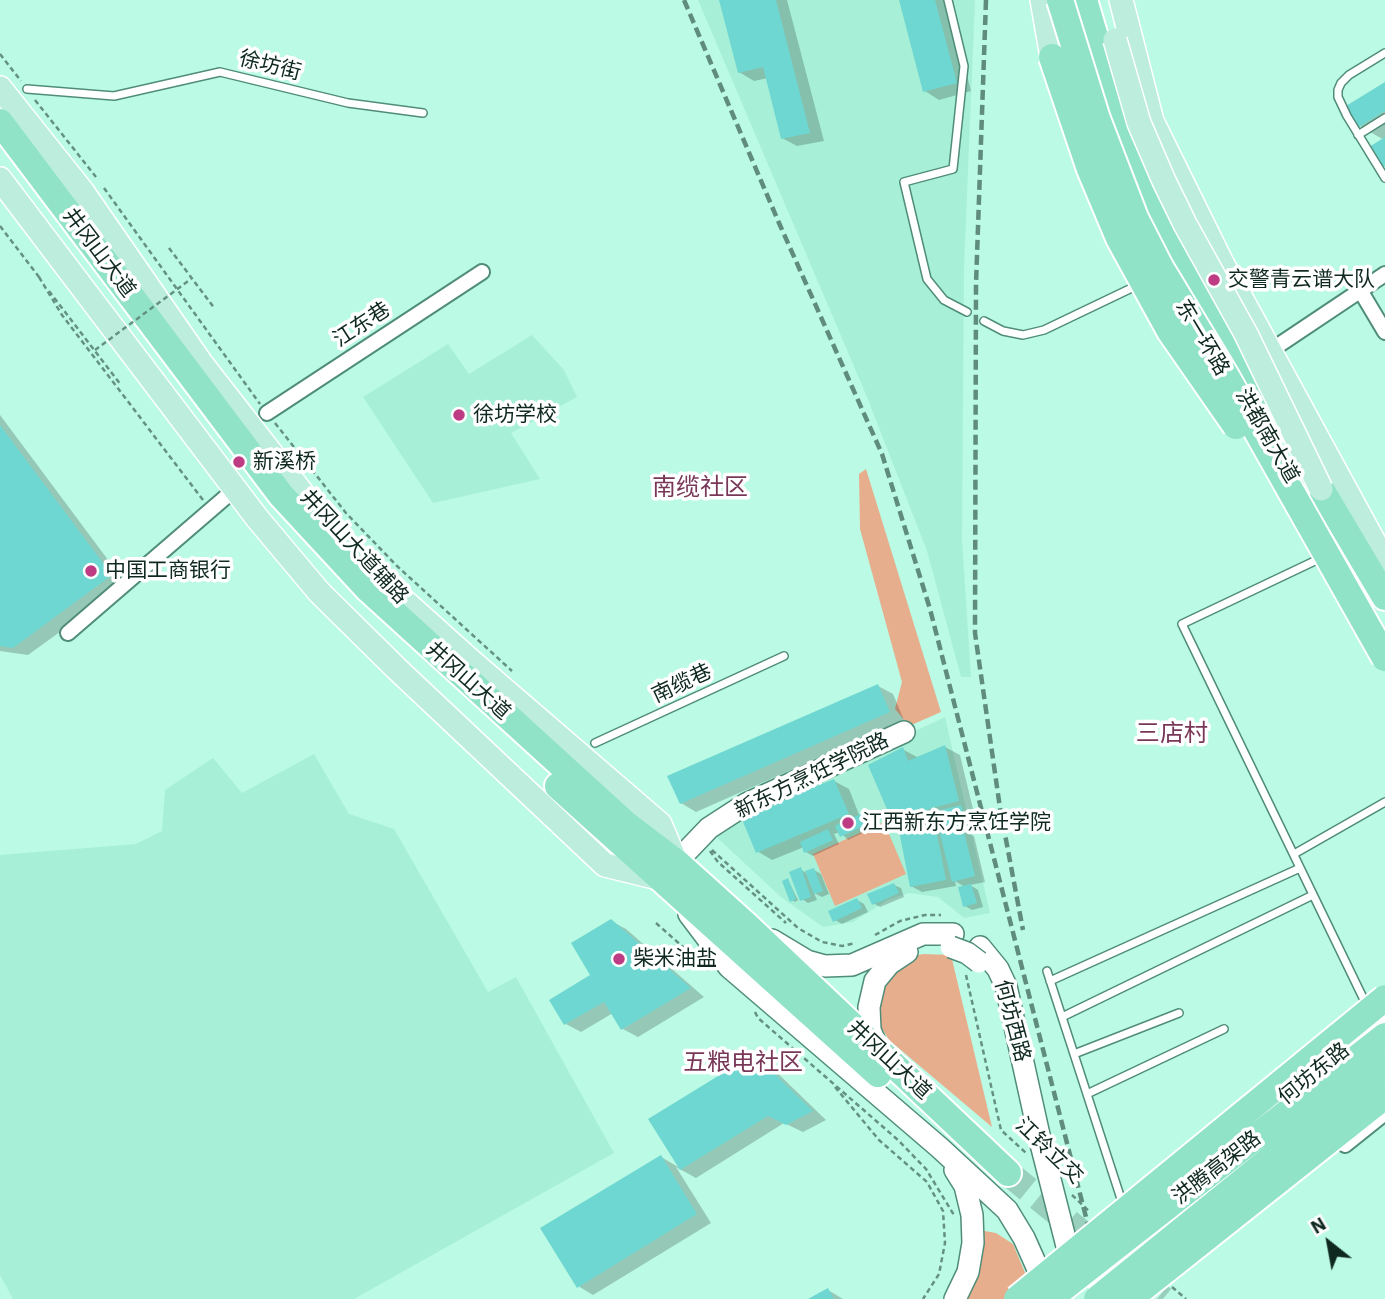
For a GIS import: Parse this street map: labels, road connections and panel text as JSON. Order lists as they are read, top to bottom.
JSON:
{
  "streets": {
    "highway": ["井冈山大道", "东一环路", "洪腾高架路"],
    "main road": [
      "洪都南大道",
      "井冈山大道辅路",
      "新东方烹饪学院路",
      "何坊西路",
      "何坊东路"
    ],
    "street": ["江东巷"],
    "lane": ["徐坊街", "南缆巷"],
    "path": ["江铃立交"]
  },
  "crossings": [
    ["井冈山大道", "井冈山大道辅路"],
    ["井冈山大道", "新东方烹饪学院路"],
    ["井冈山大道", "何坊西路"],
    ["东一环路", "洪都南大道"],
    ["井冈山大道辅路", "新东方烹饪学院路"],
    ["何坊西路", "江铃立交"],
    ["何坊东路", "洪腾高架路"]
  ],
  "districts": ["南缆社区", "三店村", "五粮电社区"],
  "places": [
    "交警青云谱大队",
    "徐坊学校",
    "新溪桥",
    "中国工商银行",
    "江西新东方烹饪学院",
    "柴米油盐"
  ],
  "north": "top left"
}
